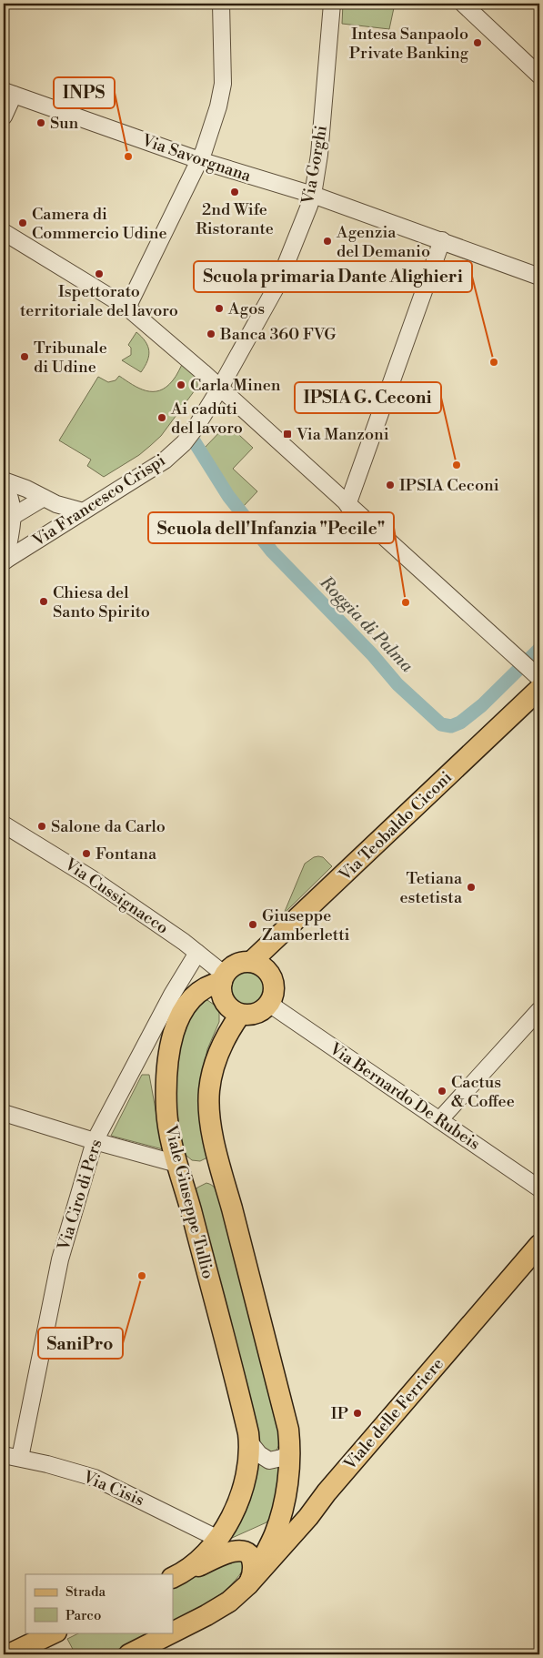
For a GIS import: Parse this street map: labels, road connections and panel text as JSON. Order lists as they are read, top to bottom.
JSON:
{
  "streets": {
    "main road": ["Via Teobaldo Ciconi", "Viale Giuseppe Tullio", "Viale delle Ferriere"],
    "street": [
      "Via Savorgnana",
      "Via Gorghi",
      "Via Francesco Crispi",
      "Via Cussignacco",
      "Via Bernardo De Rubeis",
      "Via Ciro di Pers",
      "Via Cisis"
    ]
  },
  "crossings": [
    ["Via Savorgnana", "Via Gorghi"],
    ["Via Gorghi", "Via Francesco Crispi"],
    ["Via Teobaldo Ciconi", "Via Cussignacco"],
    ["Via Teobaldo Ciconi", "Via Bernardo De Rubeis"],
    ["Via Teobaldo Ciconi", "Viale Giuseppe Tullio"],
    ["Via Cussignacco", "Via Bernardo De Rubeis"],
    ["Via Cussignacco", "Via Ciro di Pers"],
    ["Via Cussignacco", "Viale Giuseppe Tullio"],
    ["Via Bernardo De Rubeis", "Viale Giuseppe Tullio"],
    ["Via Ciro di Pers", "Via Cisis"],
    ["Viale Giuseppe Tullio", "Viale delle Ferriere"],
    ["Viale Giuseppe Tullio", "Via Cisis"]
  ],
  "water": ["Roggia di Palma"],
  "places": {
    "other": [
      "Intesa Sanpaolo Private Banking",
      "Sun",
      "INPS",
      "2nd Wife Ristorante",
      "Camera di Commercio Udine",
      "Agenzia del Demanio",
      "Ispettorato territoriale del lavoro",
      "Agos",
      "Banca 360 FVG",
      "Tribunale di Udine",
      "Scuola primaria Dante Alighieri",
      "Carla Minen",
      "Ai caduti del lavoro",
      "IPSIA G. Ceconi",
      "IPSIA Ceconi",
      "Chiesa del Santo Spirito",
      "Scuola dell'Infanzia \"Pecile\"",
      "Salone da Carlo",
      "Fontana",
      "Tetiana estetista",
      "Giuseppe Zamberletti",
      "Cactus & Coffee",
      "SaniPro",
      "IP"
    ],
    "transit": ["Via Manzoni"]
  },
  "legend": ["Strada", "Parco"]
}
